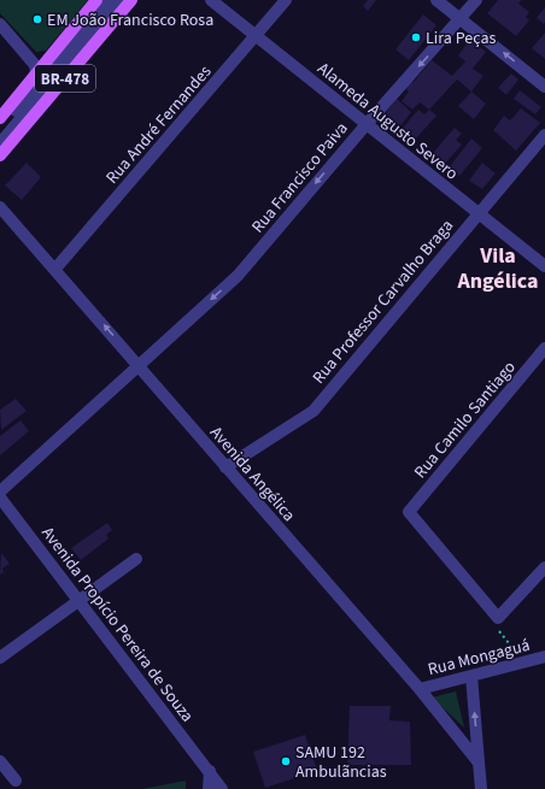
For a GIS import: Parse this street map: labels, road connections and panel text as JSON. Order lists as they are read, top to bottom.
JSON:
{
  "streets": {
    "main road": ["BR-478"],
    "street": [
      "Alameda Augusto Severo",
      "Rua André Fernandes",
      "Rua Francisco Paiva",
      "Rua Professor Carvalho Braga",
      "Rua Camilo Santiago",
      "Avenida Angélica",
      "Avenida Propício Pereira de Souza",
      "Rua Mongaguá"
    ]
  },
  "crossings": [
    ["Alameda Augusto Severo", "Rua André Fernandes"],
    ["Alameda Augusto Severo", "Rua Francisco Paiva"],
    ["Alameda Augusto Severo", "Rua Professor Carvalho Braga"],
    ["Rua André Fernandes", "Avenida Angélica"],
    ["Rua Francisco Paiva", "Avenida Angélica"],
    ["Rua Professor Carvalho Braga", "Avenida Angélica"],
    ["Avenida Angélica", "Rua Mongaguá"]
  ],
  "one_way": ["Rua Francisco Paiva"],
  "districts": ["Vila Angélica"],
  "places": ["EM João Francisco Rosa", "Lira Peças", "SAMU 192 Ambulãncias"]
}
